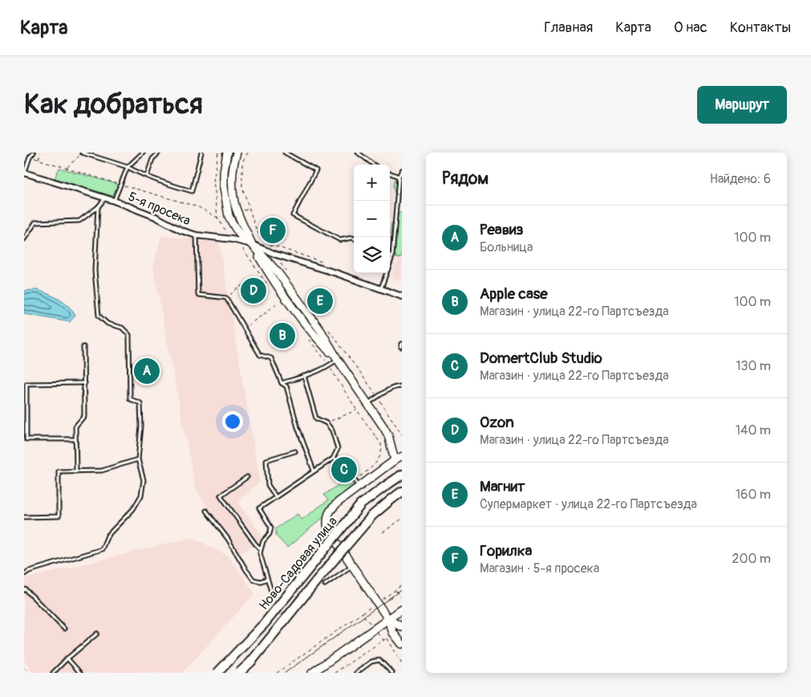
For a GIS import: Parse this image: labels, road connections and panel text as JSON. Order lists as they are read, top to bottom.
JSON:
{
  "streets": {
    "main road": ["Ново-Садовая улица"],
    "street": ["5-я просека"]
  },
  "page": {
    "header": "Карта",
    "nav": [
      "Главная",
      "Карта",
      "О нас",
      "Контакты"
    ],
    "buttons": "Маршрут",
    "title": "Как добраться",
    "heading": ["Рядом", "Найдено: 6"],
    "map_buttons": ["+", "−"],
    "list": [
      {
        "mark": "A",
        "name": "Реавиз",
        "note": "Больница",
        "value": "100 m"
      },
      {
        "mark": "B",
        "name": "Apple case",
        "note": "Магазин · улица 22-го Партсъезда",
        "value": "100 m"
      },
      {
        "mark": "C",
        "name": "DomertClub Studio",
        "note": "Магазин · улица 22-го Партсъезда",
        "value": "130 m"
      },
      {
        "mark": "D",
        "name": "Ozon",
        "note": "Магазин · улица 22-го Партсъезда",
        "value": "140 m"
      },
      {
        "mark": "E",
        "name": "Магнит",
        "note": "Супермаркет · улица 22-го Партсъезда",
        "value": "160 m"
      },
      {
        "mark": "F",
        "name": "Горилка",
        "note": "Магазин · 5-я просека",
        "value": "200 m"
      }
    ],
    "pins": [
      "F",
      "D",
      "E",
      "B",
      "A",
      "C"
    ]
  }
}
